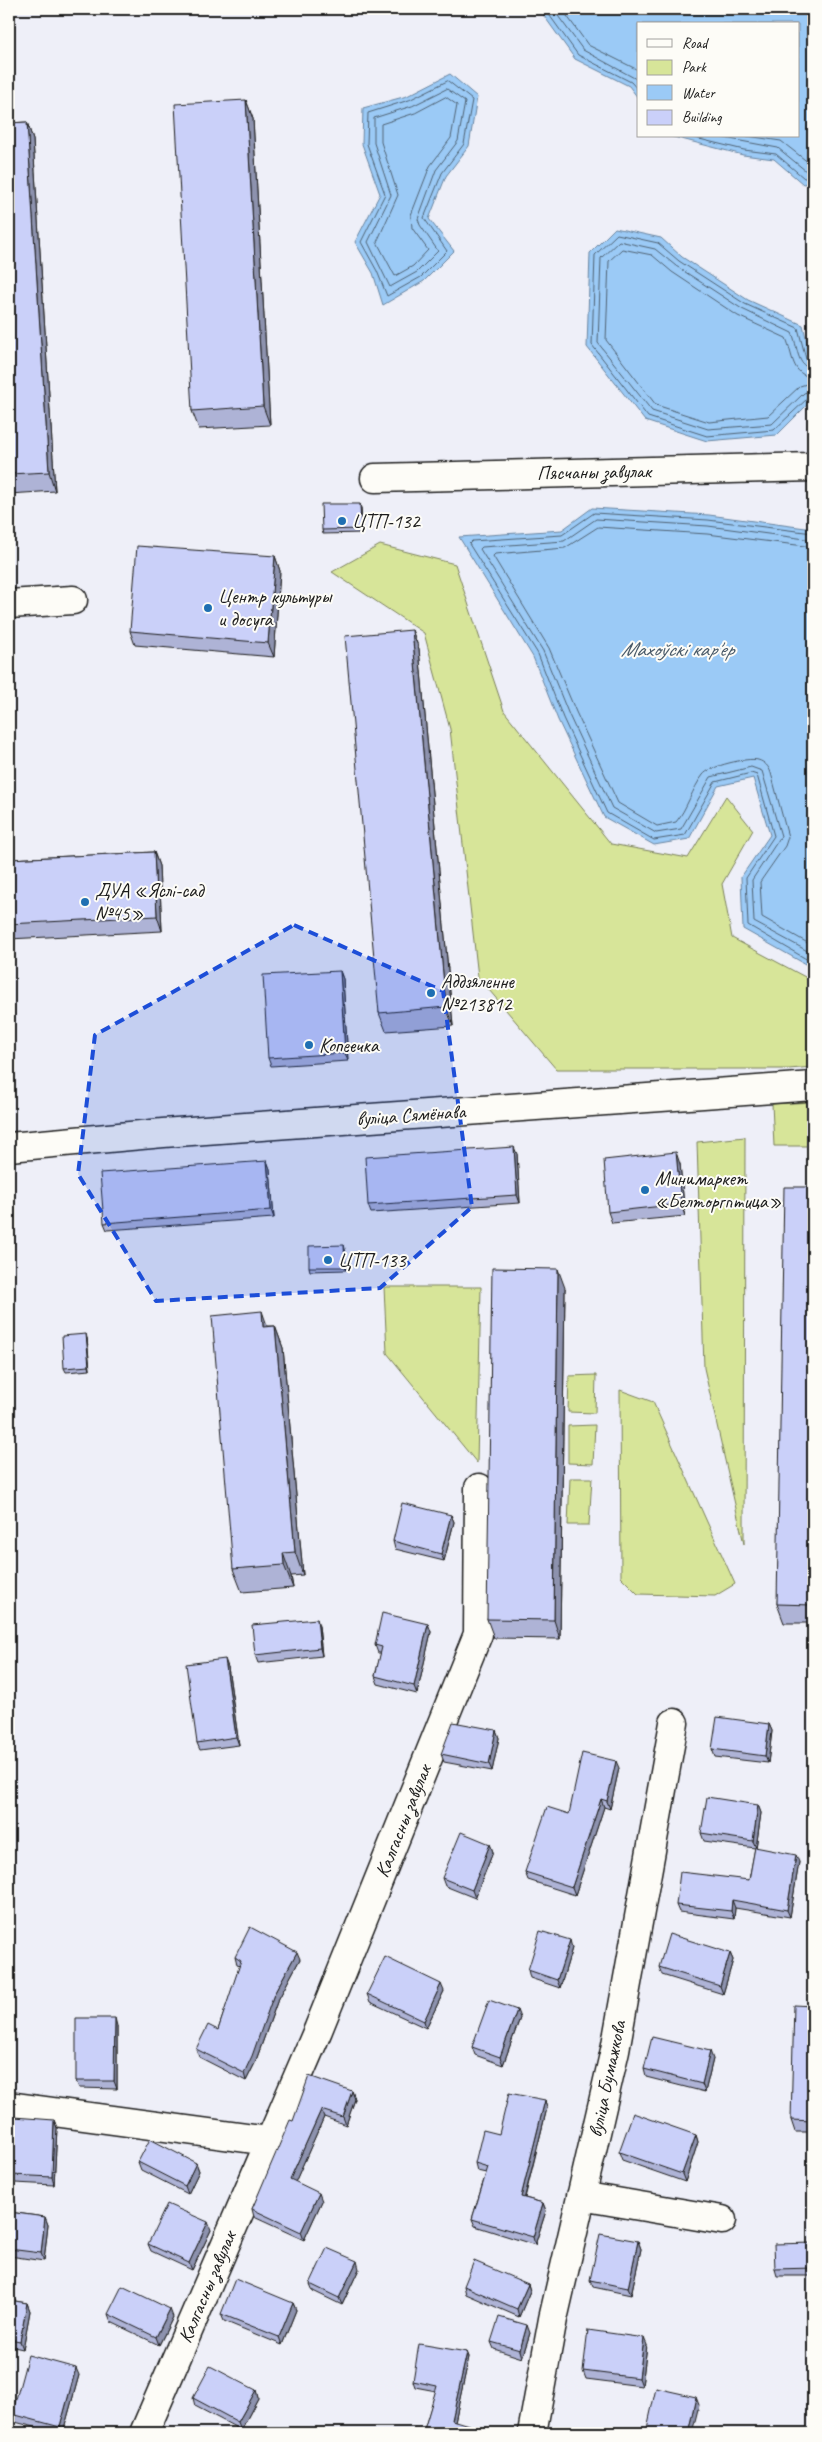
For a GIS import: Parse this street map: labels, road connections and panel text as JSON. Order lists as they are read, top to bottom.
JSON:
{
  "streets": {
    "street": [
      "Пясчаны завулак",
      "вуліца Сямёнава",
      "Калгасны завулак",
      "вуліца Бумажкова"
    ]
  },
  "water": ["Махоўскі кар'ер"],
  "places": [
    "ЦТП-132",
    "Центр культуры и досуга",
    "ДУА «Яслі-сад №45»",
    "Аддзяленне №213812",
    "Копеечка",
    "Минимаркет «Белторгптица»",
    "ЦТП-133"
  ],
  "legend": [
    "Road",
    "Park",
    "Water",
    "Building"
  ]
}
